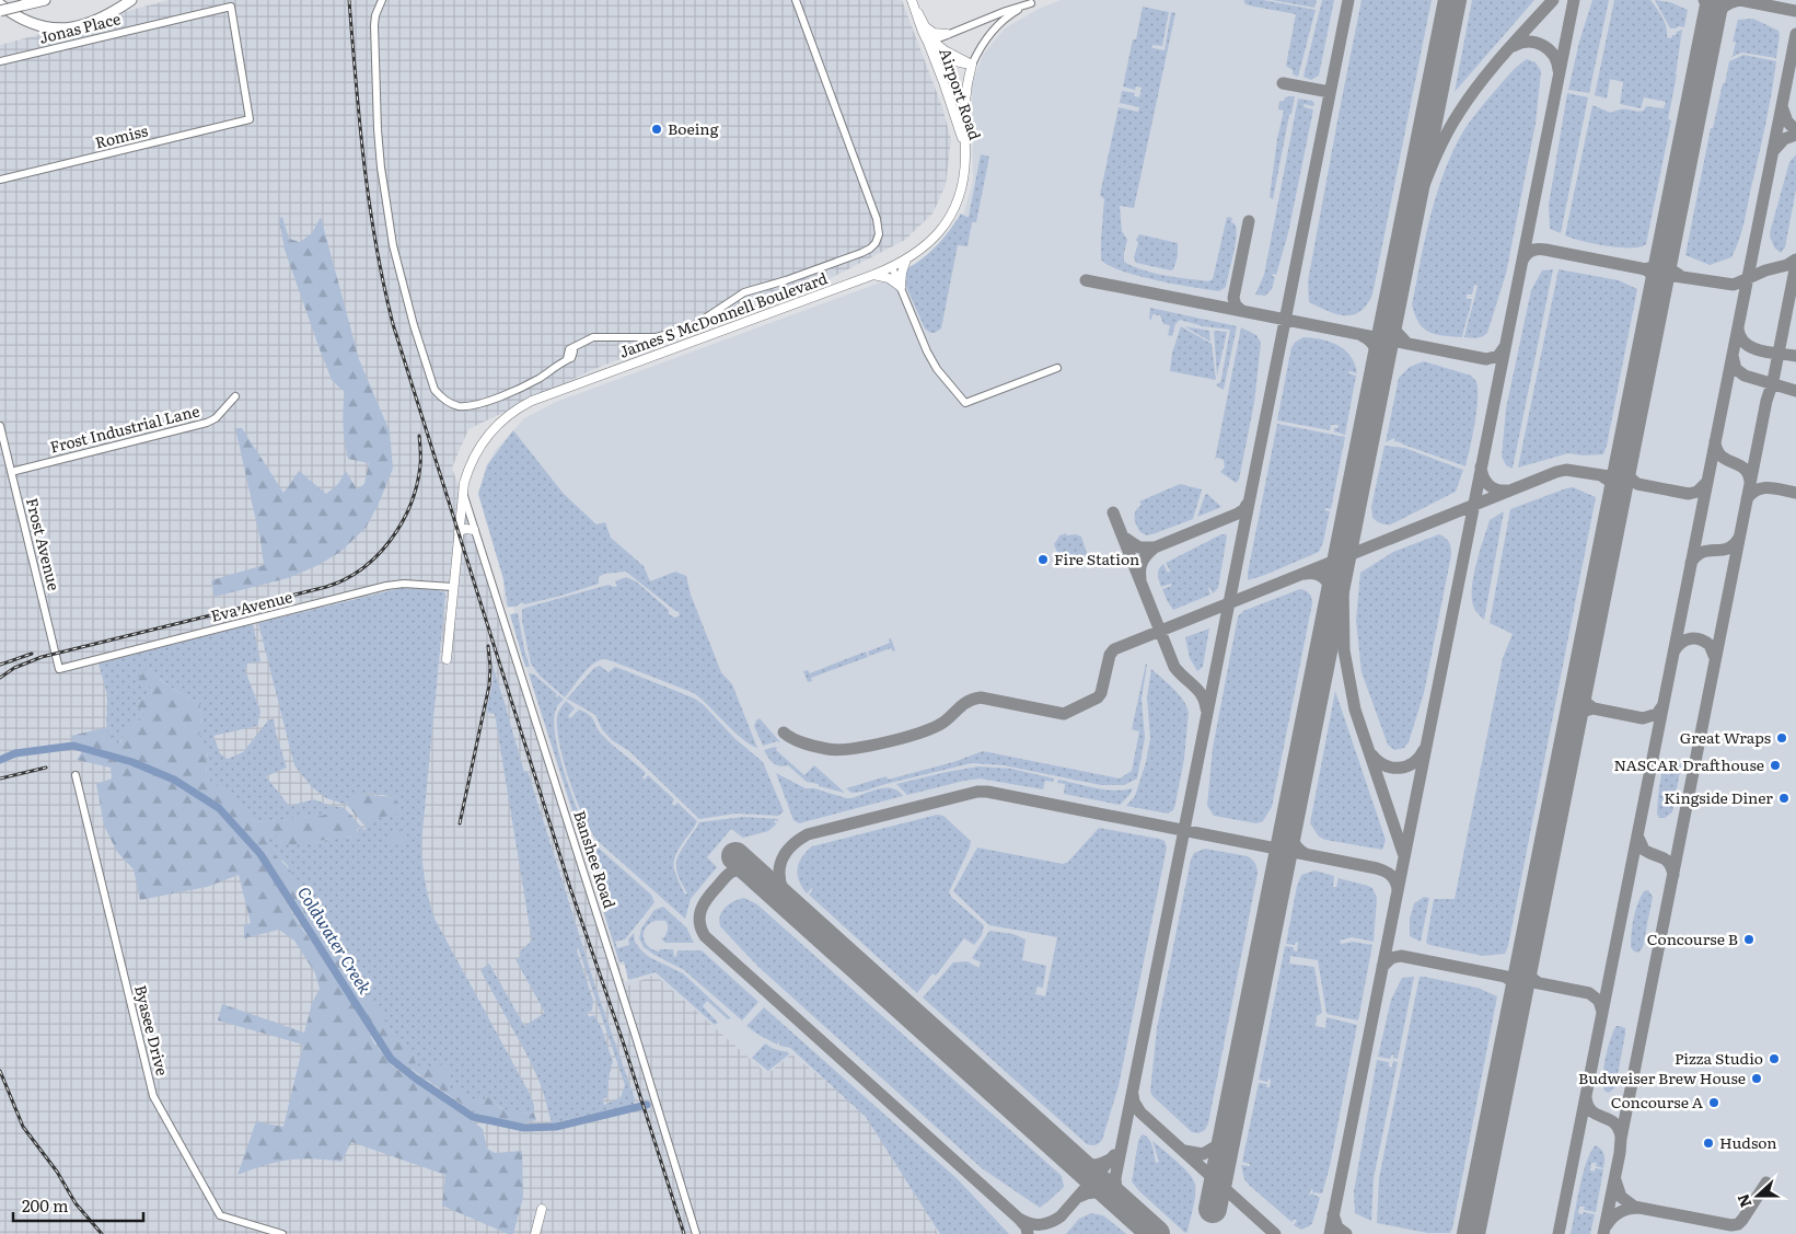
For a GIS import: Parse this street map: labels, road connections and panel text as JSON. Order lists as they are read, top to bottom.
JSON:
{
  "streets": {
    "main road": ["Airport Road", "James S McDonnell Boulevard"],
    "street": [
      "Jonas Place",
      "Romiss",
      "Frost Industrial Lane",
      "Frost Avenue",
      "Eva Avenue",
      "Banshee Road",
      "Byasee Drive"
    ]
  },
  "crossings": [
    ["Jonas Place", "Romiss"],
    ["Airport Road", "James S McDonnell Boulevard"],
    ["James S McDonnell Boulevard", "Eva Avenue"],
    ["James S McDonnell Boulevard", "Banshee Road"],
    ["Frost Industrial Lane", "Frost Avenue"],
    ["Frost Avenue", "Eva Avenue"]
  ],
  "water": ["Coldwater Creek"],
  "places": [
    "Boeing",
    "Fire Station",
    "Great Wraps",
    "NASCAR Drafthouse",
    "Kingside Diner",
    "Concourse B",
    "Pizza Studio",
    "Budweiser Brew House",
    "Concourse A",
    "Hudson"
  ],
  "scale_bar": "200 m",
  "north": "left"
}
